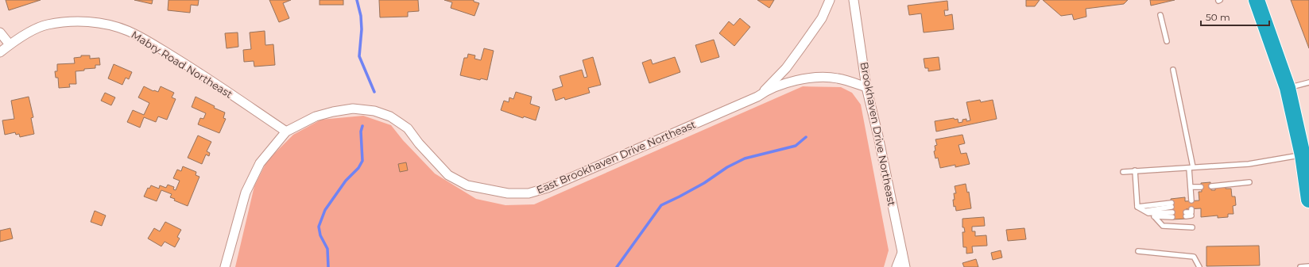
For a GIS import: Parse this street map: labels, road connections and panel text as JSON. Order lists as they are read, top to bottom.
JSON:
{
  "streets": {
    "street": ["Mabry Road Northeast", "Brookhaven Drive Northeast", "East Brookhaven Drive Northeast"]
  },
  "crossings": [
    ["Mabry Road Northeast", "East Brookhaven Drive Northeast"],
    ["Brookhaven Drive Northeast", "East Brookhaven Drive Northeast"]
  ],
  "scale_bar": "50 m"
}
